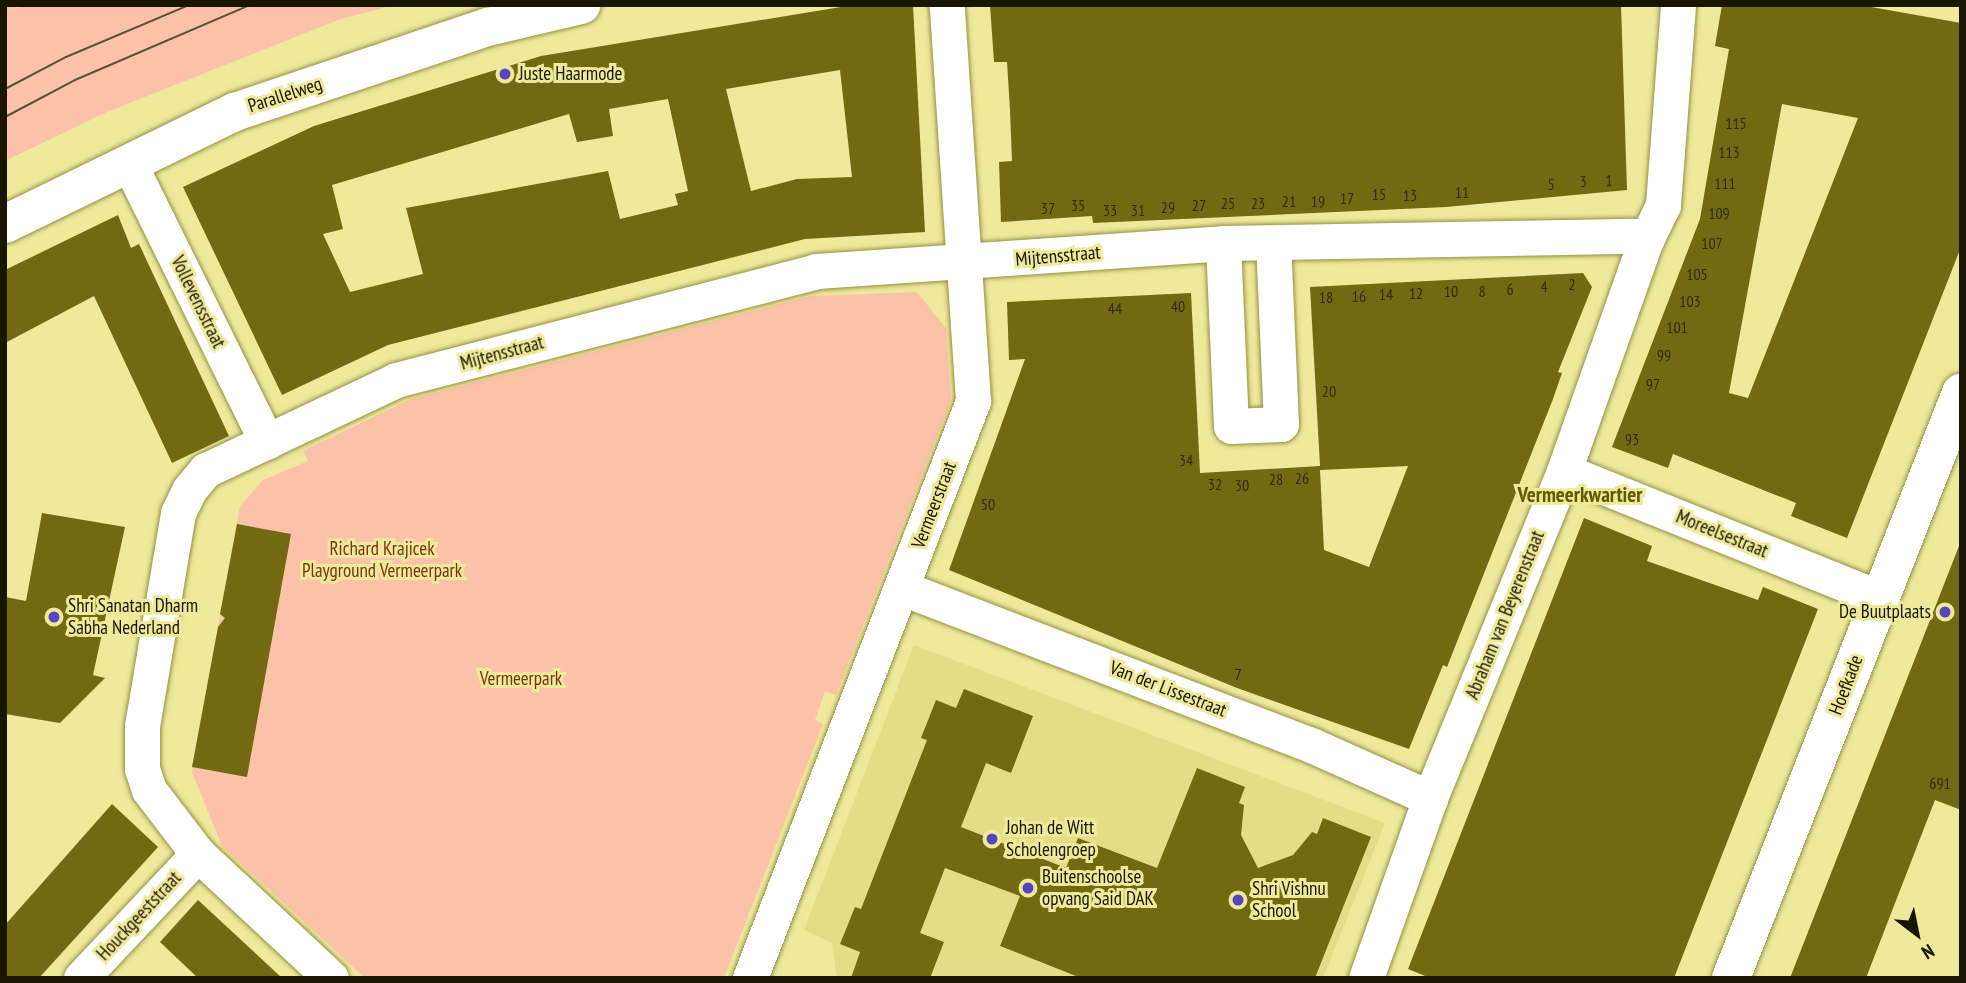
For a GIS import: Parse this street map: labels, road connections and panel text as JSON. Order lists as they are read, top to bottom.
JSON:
{
  "streets": {
    "street": [
      "Parallelweg",
      "Mijtensstraat",
      "Vollevensstraat",
      "Vermeerstraat",
      "Moreelsestraat",
      "Abraham van Beyerenstraat",
      "Hoefkade",
      "Van der Lissestraat",
      "Houckgeeststraat"
    ]
  },
  "crossings": [
    ["Parallelweg", "Vollevensstraat"],
    ["Mijtensstraat", "Vollevensstraat"],
    ["Mijtensstraat", "Vermeerstraat"],
    ["Mijtensstraat", "Abraham van Beyerenstraat"],
    ["Mijtensstraat", "Houckgeeststraat"],
    ["Vermeerstraat", "Van der Lissestraat"],
    ["Moreelsestraat", "Abraham van Beyerenstraat"],
    ["Moreelsestraat", "Hoefkade"],
    ["Abraham van Beyerenstraat", "Van der Lissestraat"]
  ],
  "districts": ["Vermeerkwartier"],
  "parks": ["Richard Krajicek Playground Vermeerpark", "Vermeerpark"],
  "places": [
    "Juste Haarmode",
    "De Buutplaats",
    "Shri Sanatan Dharm Sabha Nederland",
    "Johan de Witt Scholengroep",
    "Buitenschoolse opvang Said DAK",
    "Shri Vishnu School"
  ],
  "house_numbers": [
    "115",
    "113",
    "1",
    "3",
    "111",
    "5",
    "11",
    "15",
    "13",
    "17",
    "21",
    "19",
    "25",
    "23",
    "35",
    "27",
    "29",
    "37",
    "33",
    "31",
    "109",
    "107",
    "105",
    "2",
    "4",
    "6",
    "10",
    "8",
    "12",
    "14",
    "16",
    "18",
    "103",
    "40",
    "44",
    "101",
    "99",
    "97",
    "20",
    "93",
    "34",
    "26",
    "28",
    "32",
    "30",
    "50",
    "7",
    "691"
  ],
  "north": "bottom right"
}
